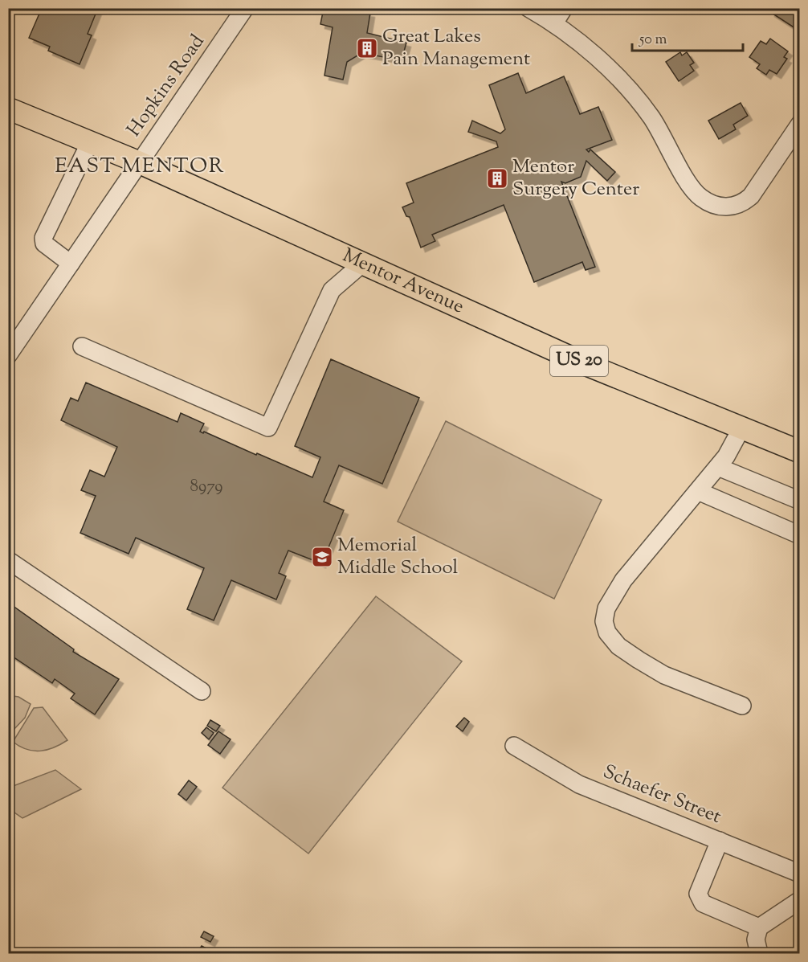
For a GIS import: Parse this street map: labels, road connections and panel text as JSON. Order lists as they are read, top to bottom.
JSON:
{
  "streets": {
    "main road": ["Mentor Avenue", "US 20"],
    "street": ["Hopkins Road", "Schaefer Street"]
  },
  "crossings": [
    ["Hopkins Road", "Mentor Avenue"]
  ],
  "districts": ["EAST MENTOR"],
  "places": {
    "building": ["Great Lakes Pain Management", "Mentor Surgery Center"],
    "school or university": ["Memorial Middle School"]
  },
  "house_numbers": ["8979"],
  "scale_bar": "50 m"
}
